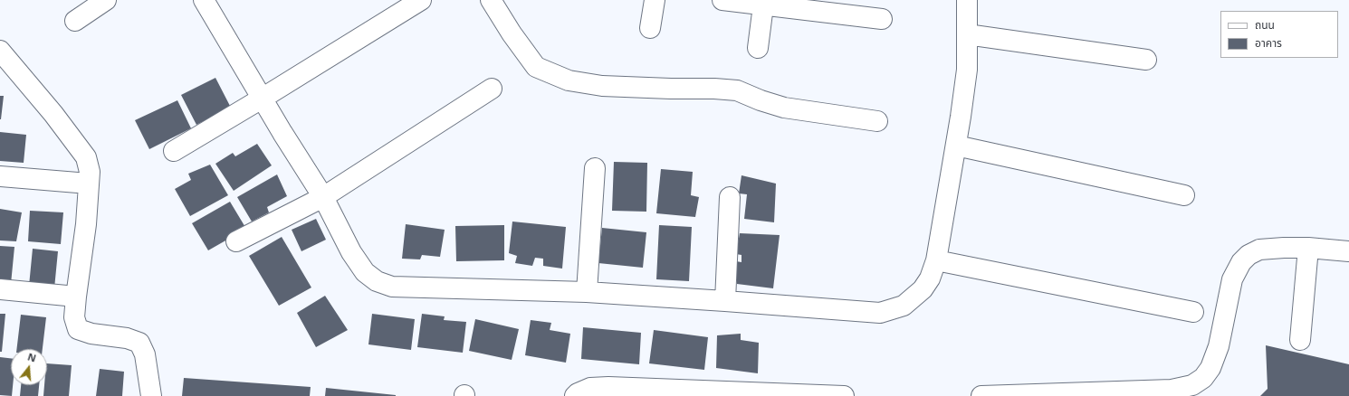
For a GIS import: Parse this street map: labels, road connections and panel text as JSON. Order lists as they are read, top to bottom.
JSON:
{
  "legend": ["ถนน", "อาคาร"],
  "north": "top"
}
